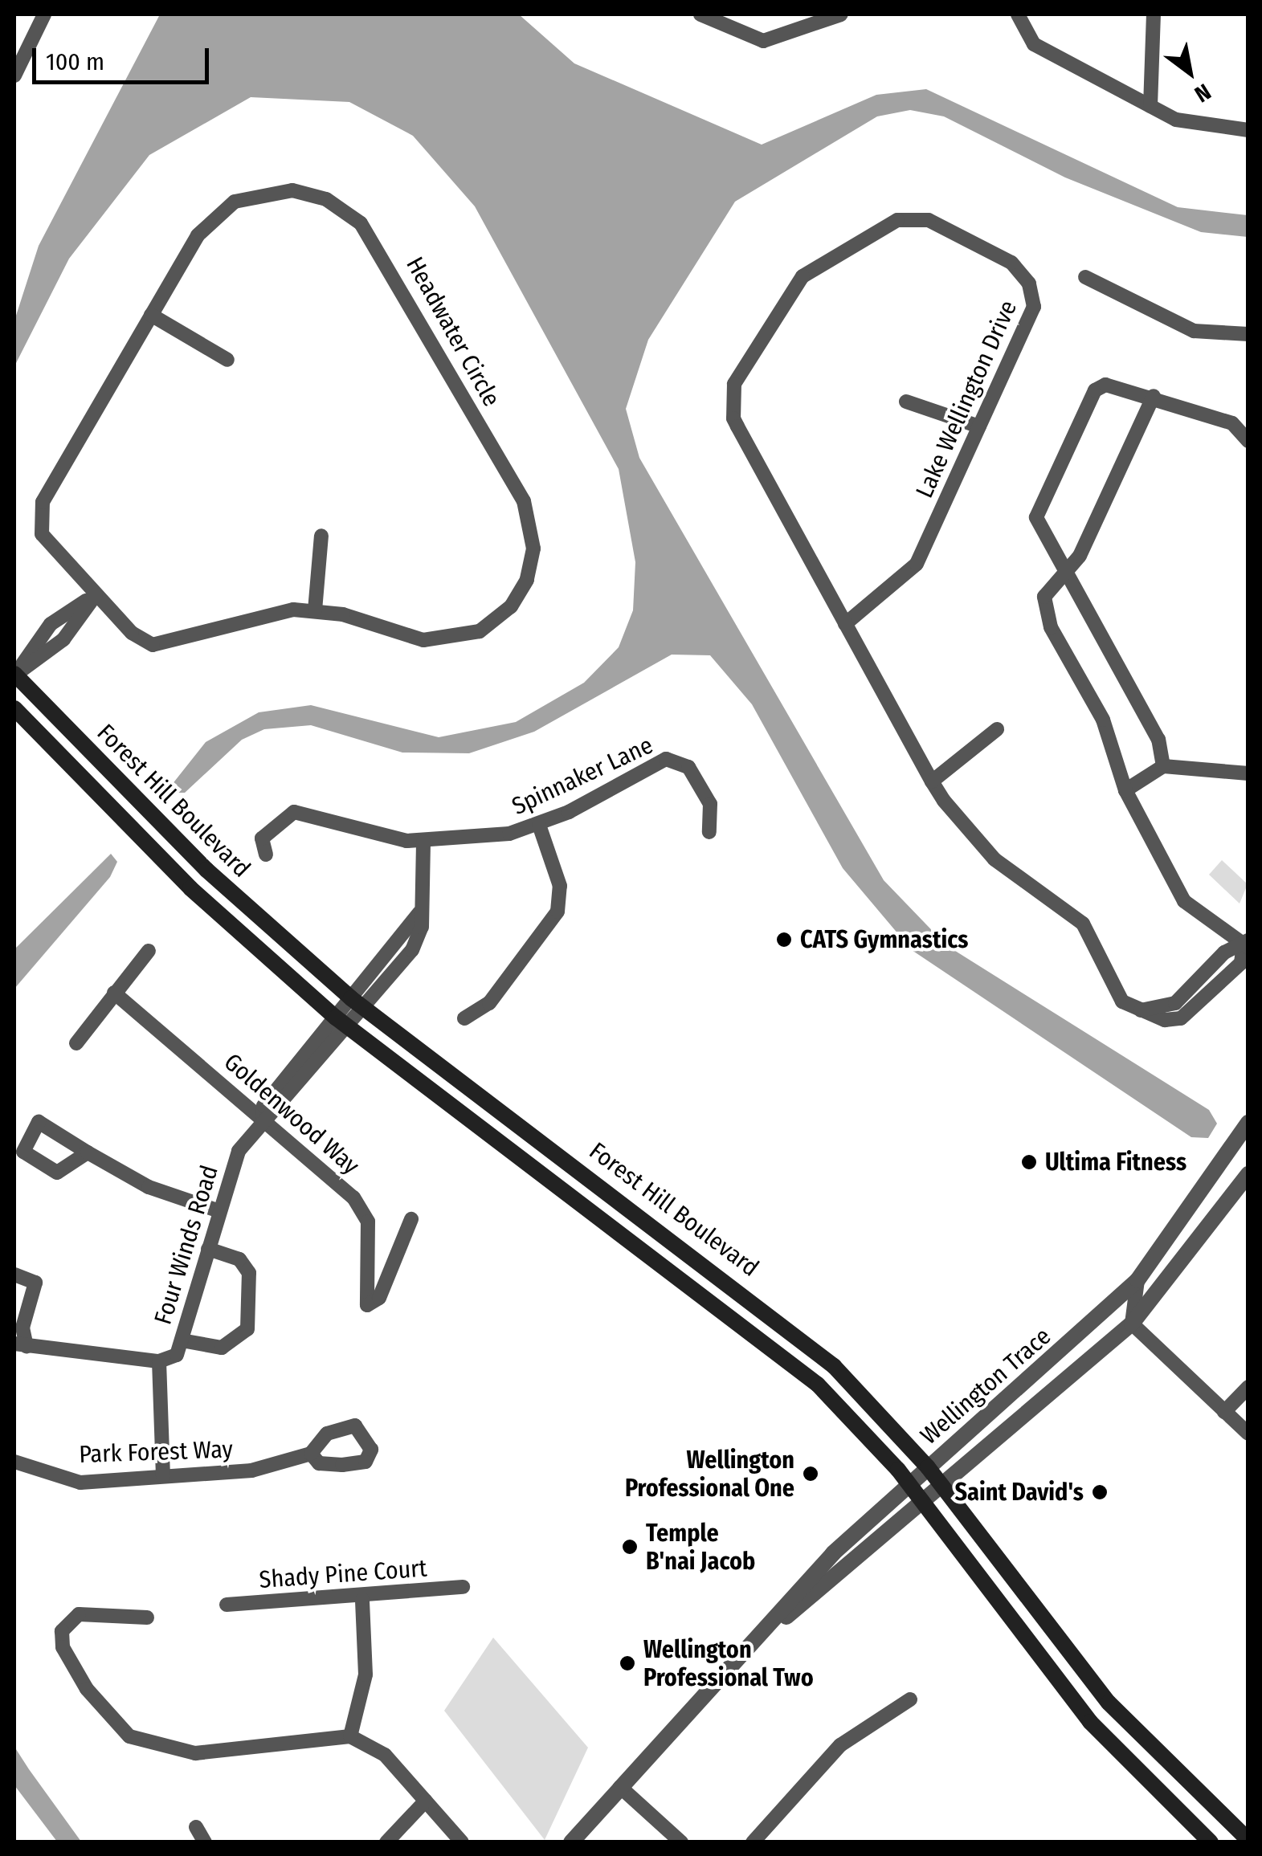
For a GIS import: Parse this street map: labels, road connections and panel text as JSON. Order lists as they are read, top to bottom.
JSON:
{
  "streets": {
    "main road": ["Forest Hill Boulevard"],
    "street": [
      "Headwater Circle",
      "Lake Wellington Drive",
      "Spinnaker Lane",
      "Goldenwood Way",
      "Four Winds Road",
      "Wellington Trace",
      "Park Forest Way",
      "Shady Pine Court"
    ]
  },
  "crossings": [
    ["Spinnaker Lane", "Four Winds Road"],
    ["Forest Hill Boulevard", "Four Winds Road"],
    ["Forest Hill Boulevard", "Wellington Trace"],
    ["Goldenwood Way", "Four Winds Road"]
  ],
  "places": [
    "CATS Gymnastics",
    "Ultima Fitness",
    "Wellington Professional One",
    "Saint David's",
    "Temple B'nai Jacob",
    "Wellington Professional Two"
  ],
  "scale_bar": "100 m",
  "north": "bottom right"
}
